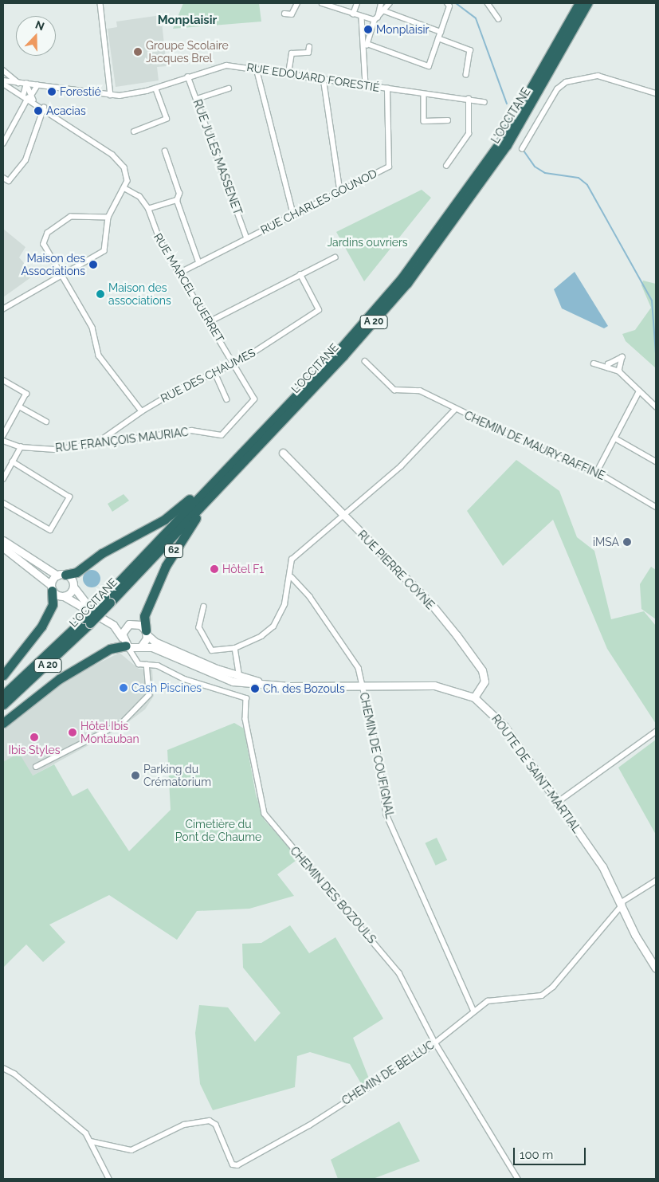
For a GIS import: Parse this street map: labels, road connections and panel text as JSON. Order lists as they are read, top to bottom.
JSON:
{
  "streets": {
    "highway": ["L'OCCITANE", "A 20", "62"],
    "main road": ["RUE PIERRE COYNE", "ROUTE DE SAINT-MARTIAL"],
    "street": [
      "RUE EDOUARD FORESTIÉ",
      "RUE JULES MASSENET",
      "RUE CHARLES GOUNOD",
      "RUE MARCEL GUERRET",
      "RUE DES CHAUMES",
      "RUE FRANÇOIS MAURIAC",
      "CHEMIN DE MAURY RAFFINE",
      "CHEMIN DE COUFIGNAL",
      "CHEMIN DES BOZOULS",
      "CHEMIN DE BELLUC"
    ]
  },
  "crossings": [
    ["RUE EDOUARD FORESTIÉ", "RUE JULES MASSENET"],
    ["RUE EDOUARD FORESTIÉ", "RUE CHARLES GOUNOD"],
    ["L'OCCITANE", "62"],
    ["RUE JULES MASSENET", "RUE CHARLES GOUNOD"],
    ["RUE CHARLES GOUNOD", "RUE MARCEL GUERRET"],
    ["RUE MARCEL GUERRET", "RUE DES CHAUMES"],
    ["RUE MARCEL GUERRET", "RUE FRANÇOIS MAURIAC"],
    ["RUE DES CHAUMES", "RUE FRANÇOIS MAURIAC"],
    ["CHEMIN DE MAURY RAFFINE", "RUE PIERRE COYNE"],
    ["CHEMIN DE MAURY RAFFINE", "CHEMIN DE COUFIGNAL"],
    ["62", "ROUTE DE SAINT-MARTIAL"],
    ["RUE PIERRE COYNE", "ROUTE DE SAINT-MARTIAL"],
    ["CHEMIN DE COUFIGNAL", "ROUTE DE SAINT-MARTIAL"],
    ["CHEMIN DE COUFIGNAL", "CHEMIN DE BELLUC"],
    ["ROUTE DE SAINT-MARTIAL", "CHEMIN DE BELLUC"],
    ["CHEMIN DES BOZOULS", "CHEMIN DE BELLUC"]
  ],
  "districts": ["Monplaisir"],
  "parks": ["Jardins ouvriers", "Cimetière du Pont de Chaume"],
  "places": [
    "Monplaisir",
    "Groupe Scolaire Jacques Brel",
    "Forestié",
    "Acacias",
    "Maison des Associations",
    "Maison des associations",
    "iMSA",
    "Hôtel F1",
    "Cash Piscines",
    "Ch. des Bozouls",
    "Hôtel Ibis Montauban",
    "Ibis Styles",
    "Parking du Crématorium"
  ],
  "scale_bar": "100 m",
  "north": "top"
}
